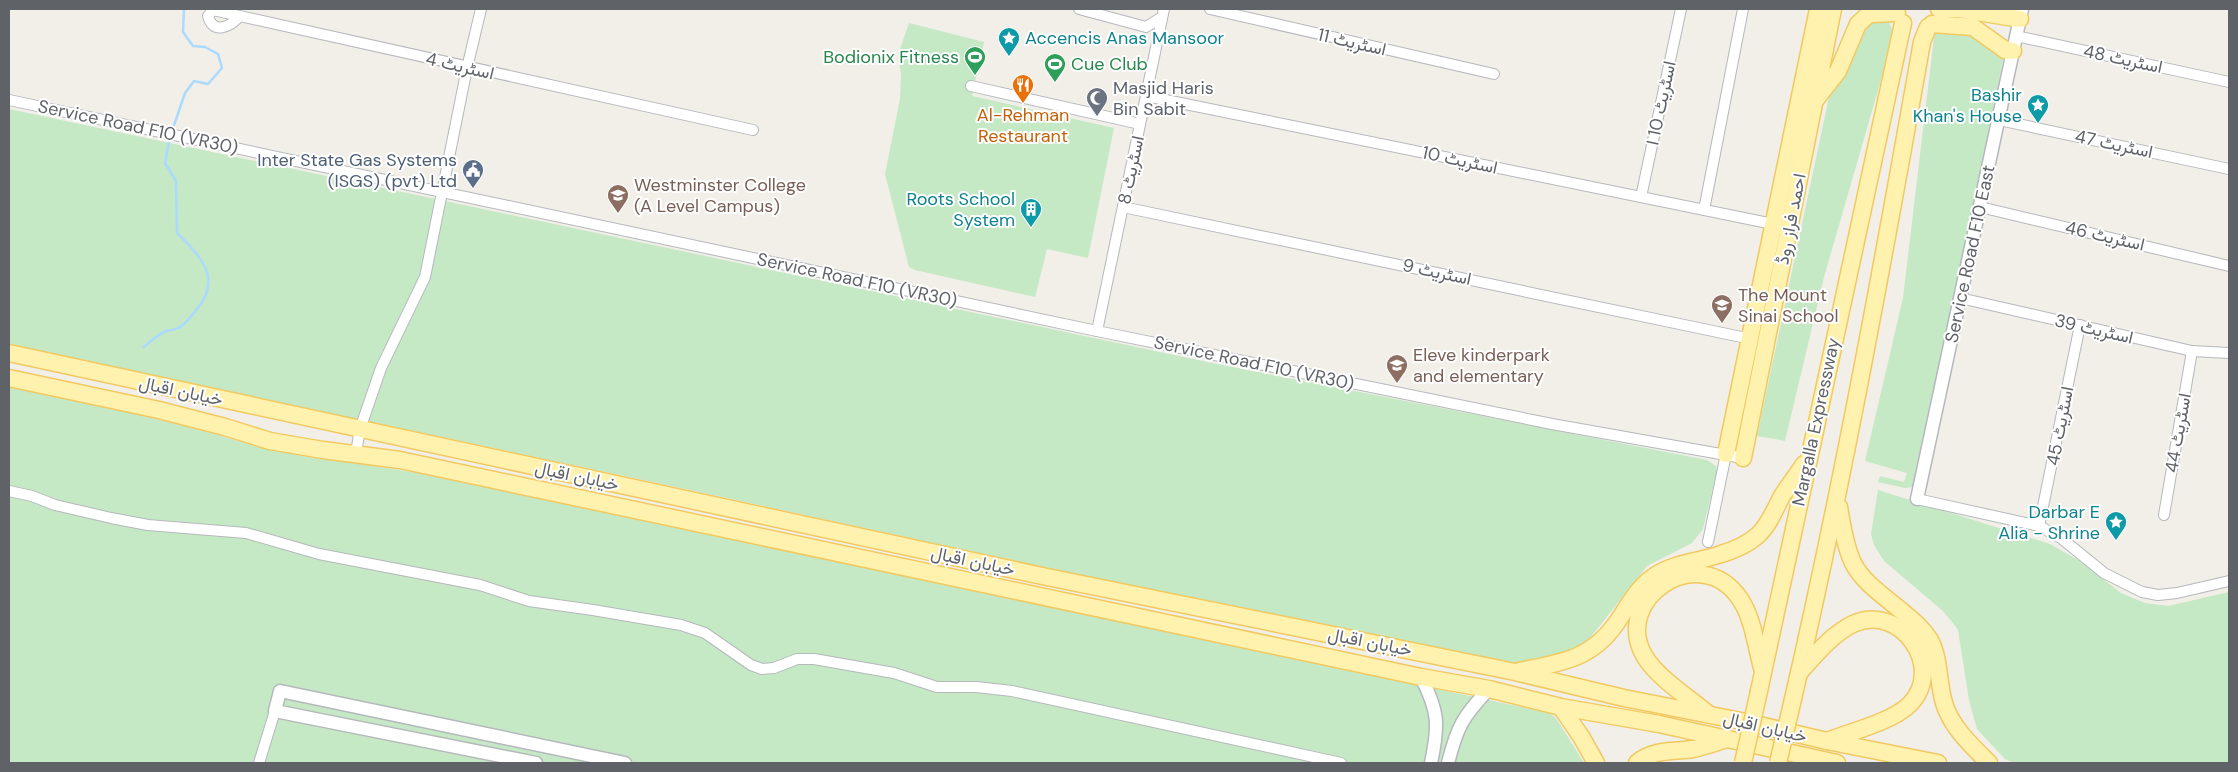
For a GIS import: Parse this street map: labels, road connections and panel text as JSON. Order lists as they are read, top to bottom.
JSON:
{
  "streets": {
    "main road": ["احمد فراز روڈ", "خیابان اقبال", "Margalla Expressway"],
    "street": [
      "اسٹریٹ 11",
      "اسٹریٹ 48",
      "اسٹریٹ 4",
      "اسٹریٹ 10 ا",
      "Service Road F10 (VR30)",
      "اسٹریٹ 47",
      "اسٹریٹ 10",
      "اسٹریٹ 8",
      "اسٹریٹ 46",
      "Service Road F10 East",
      "اسٹریٹ 9",
      "اسٹریٹ 39",
      "اسٹریٹ 45",
      "اسٹریٹ 44"
    ]
  },
  "crossings": [
    ["اسٹریٹ 48", "Service Road F10 East"],
    ["اسٹریٹ 10 ا", "اسٹریٹ 10"],
    ["Service Road F10 (VR30)", "اسٹریٹ 8"],
    ["Service Road F10 (VR30)", "احمد فراز روڈ"],
    ["اسٹریٹ 47", "Service Road F10 East"],
    ["اسٹریٹ 10", "اسٹریٹ 8"],
    ["اسٹریٹ 10", "احمد فراز روڈ"],
    ["اسٹریٹ 8", "اسٹریٹ 9"],
    ["احمد فراز روڈ", "اسٹریٹ 9"],
    ["اسٹریٹ 46", "Service Road F10 East"],
    ["Service Road F10 East", "اسٹریٹ 39"],
    ["اسٹریٹ 39", "اسٹریٹ 45"],
    ["اسٹریٹ 39", "اسٹریٹ 44"]
  ],
  "places": {
    "place": ["Accencis Anas Mansoor", "Bashir Khan's House", "Darbar E Alia - Shrine"],
    "sports": ["Bodionix Fitness", "Cue Club"],
    "restaurant": ["Al-Rehman Restaurant"],
    "mosque": ["Masjid Haris Bin Sabit"],
    "public building": ["Inter State Gas Systems (ISGS) (pvt) Ltd"],
    "school or university": ["Westminster College (A Level Campus)", "The Mount Sinai School", "Eleve kinderpark and elementary"],
    "building": ["Roots School System"]
  }
}
